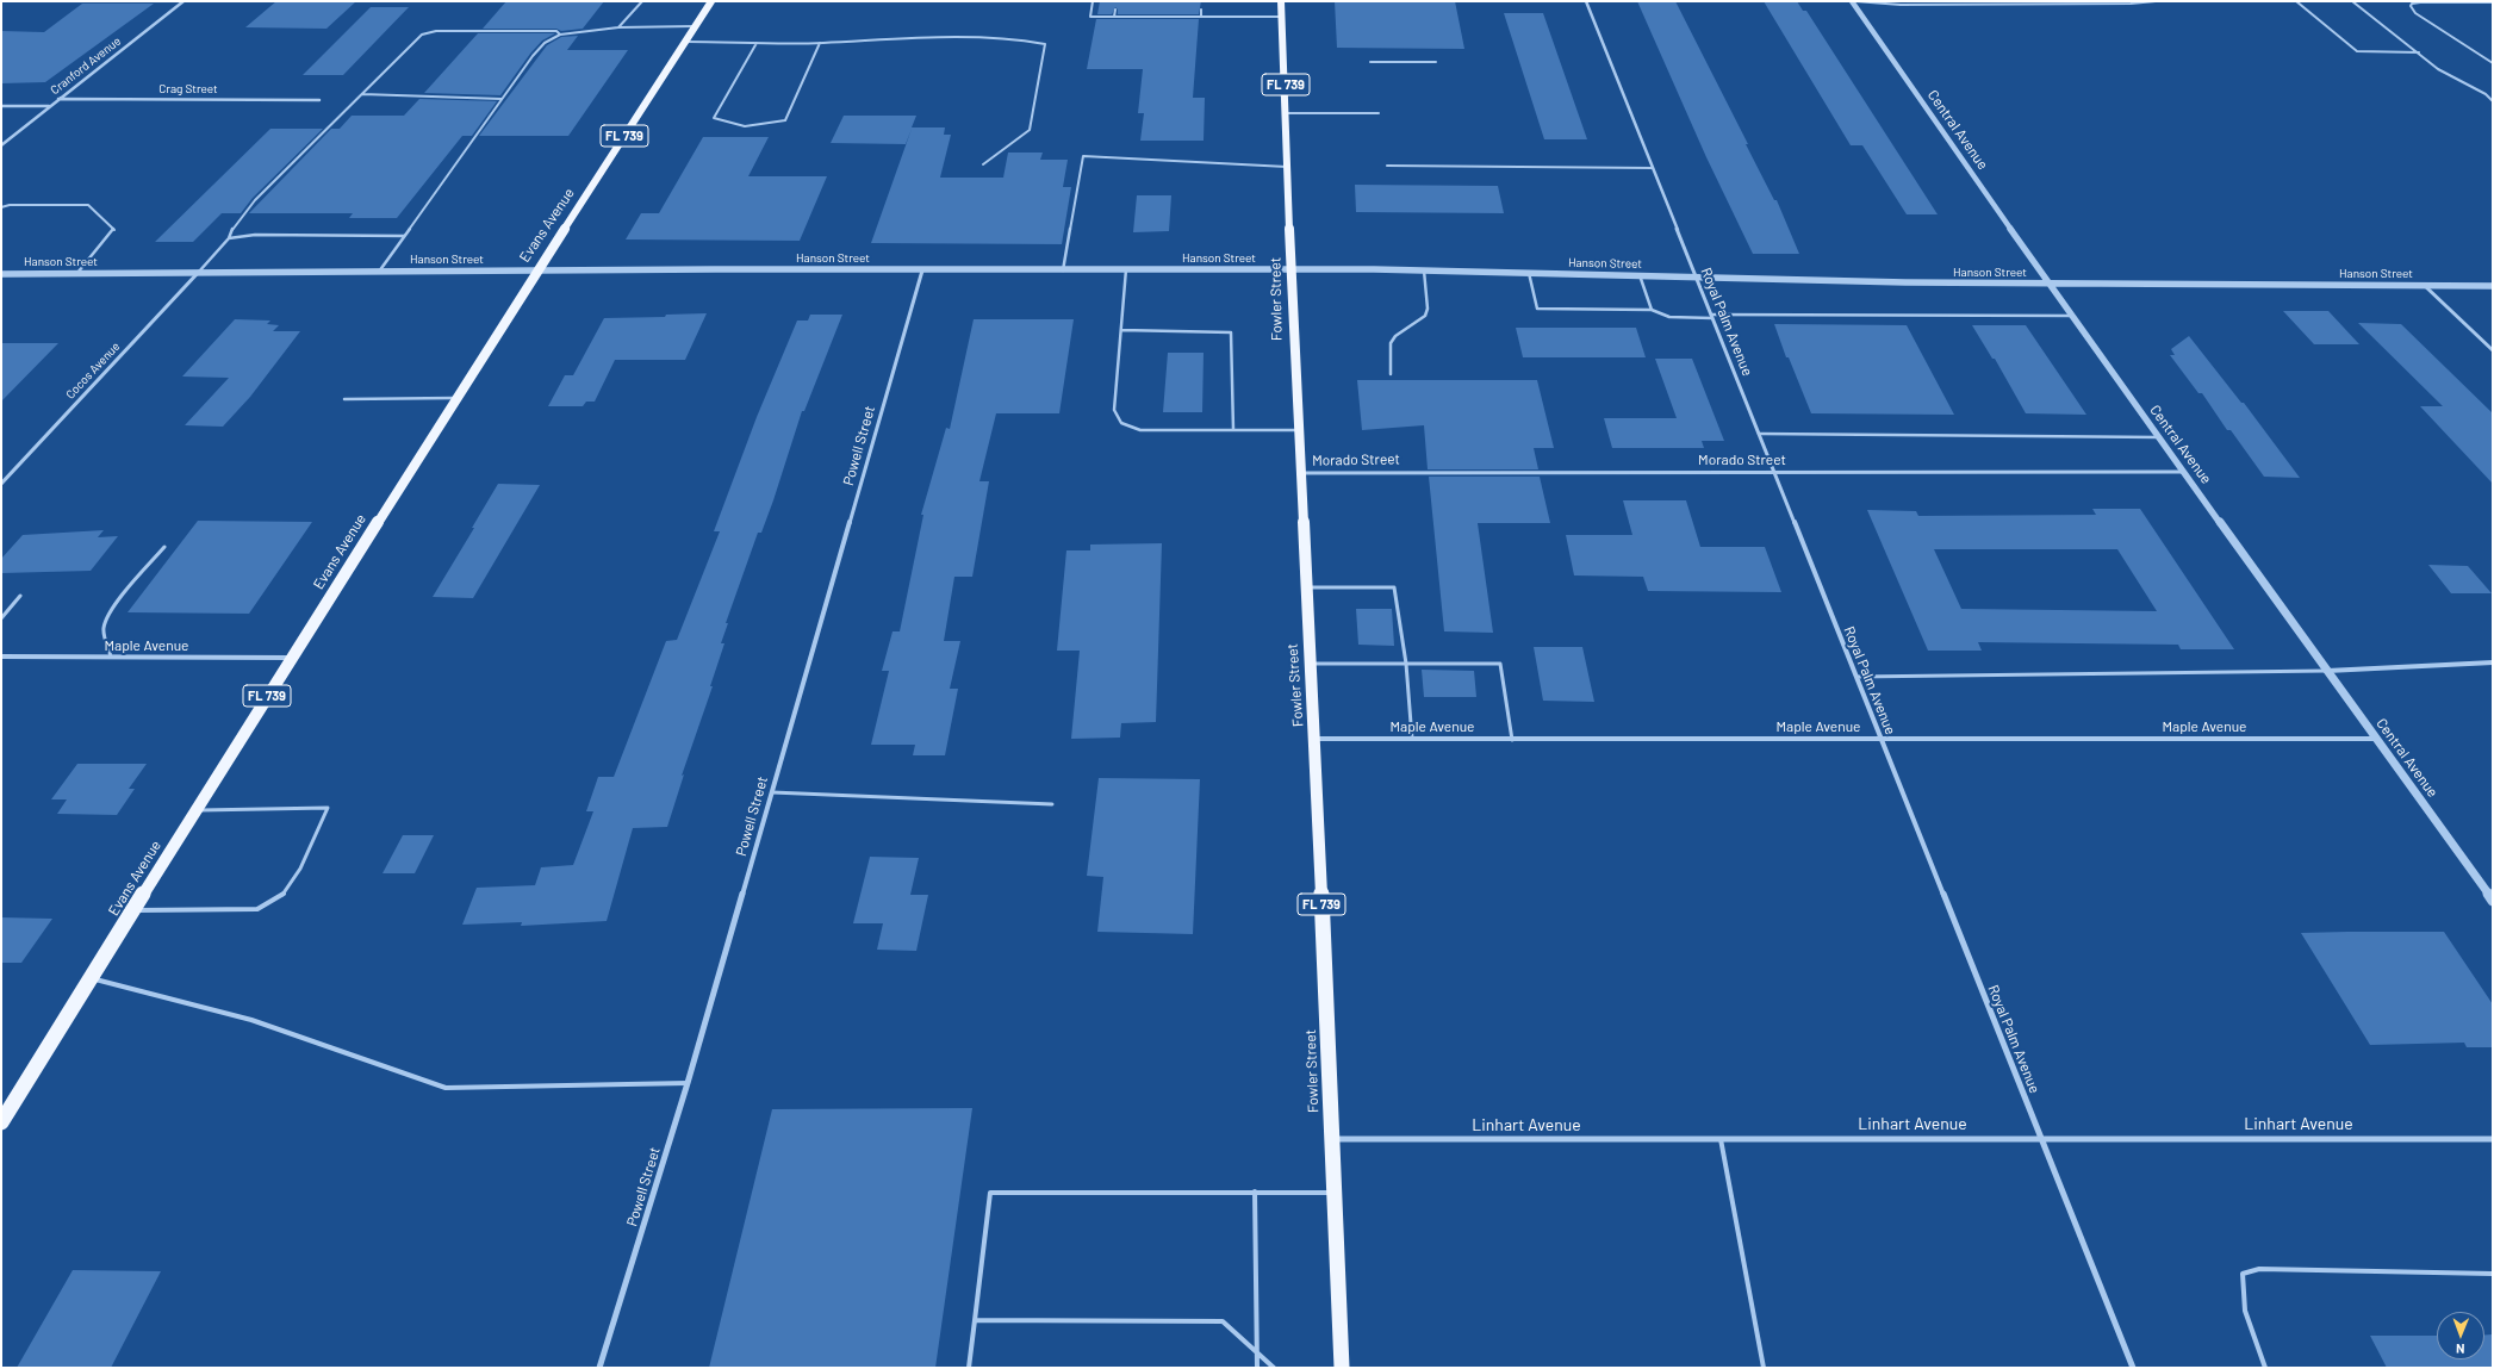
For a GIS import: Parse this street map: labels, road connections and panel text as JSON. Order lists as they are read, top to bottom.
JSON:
{
  "streets": {
    "main road": ["FL 739", "Evans Avenue", "Fowler Street"],
    "street": [
      "Cranford Avenue",
      "Crag Street",
      "Central Avenue",
      "Hanson Street",
      "Royal Palm Avenue",
      "Cocos Avenue",
      "Powell Street",
      "Morado Street",
      "Maple Avenue",
      "Linhart Avenue"
    ]
  },
  "crossings": [
    ["Cranford Avenue", "Crag Street"],
    ["Central Avenue", "Hanson Street"],
    ["Central Avenue", "Morado Street"],
    ["Central Avenue", "Maple Avenue"],
    ["Evans Avenue", "Hanson Street"],
    ["Evans Avenue", "Maple Avenue"],
    ["Hanson Street", "Fowler Street"],
    ["Hanson Street", "Royal Palm Avenue"],
    ["Hanson Street", "Cocos Avenue"],
    ["Hanson Street", "Powell Street"],
    ["Fowler Street", "Morado Street"],
    ["Fowler Street", "Maple Avenue"],
    ["Fowler Street", "Linhart Avenue"],
    ["Royal Palm Avenue", "Morado Street"],
    ["Royal Palm Avenue", "Maple Avenue"],
    ["Royal Palm Avenue", "Linhart Avenue"]
  ],
  "north": "bottom"
}
